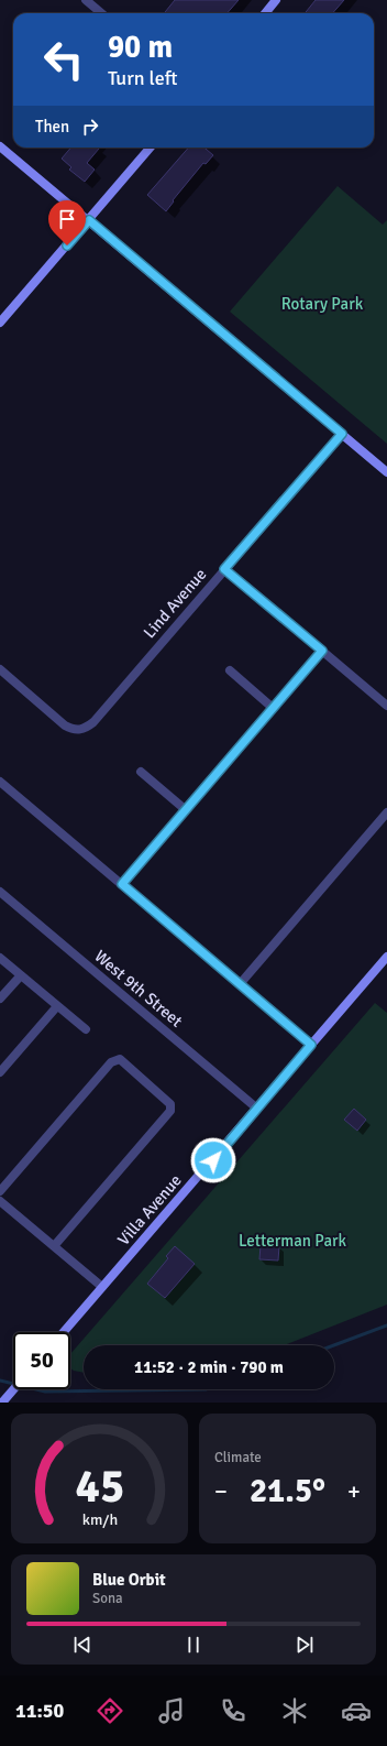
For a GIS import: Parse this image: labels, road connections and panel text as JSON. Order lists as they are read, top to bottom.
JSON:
{
  "streets": {
    "main road": ["Villa Avenue"],
    "street": ["Lind Avenue", "West 9th Street"]
  },
  "crossings": [
    ["West 9th Street", "Villa Avenue"]
  ],
  "parks": ["Rotary Park", "Letterman Park"],
  "page": {
    "turn": ["90 m", "Turn left"],
    "then": "Then",
    "limit": "50",
    "trip": "11:52 · 2 min · 790 m",
    "tile": "Climate",
    "heat": ["−", "21.5°", "+"],
    "song": ["Blue Orbit", "Sona"],
    "tabs": "11:50",
    "gauge": ["45", "km/h"]
  }
}
